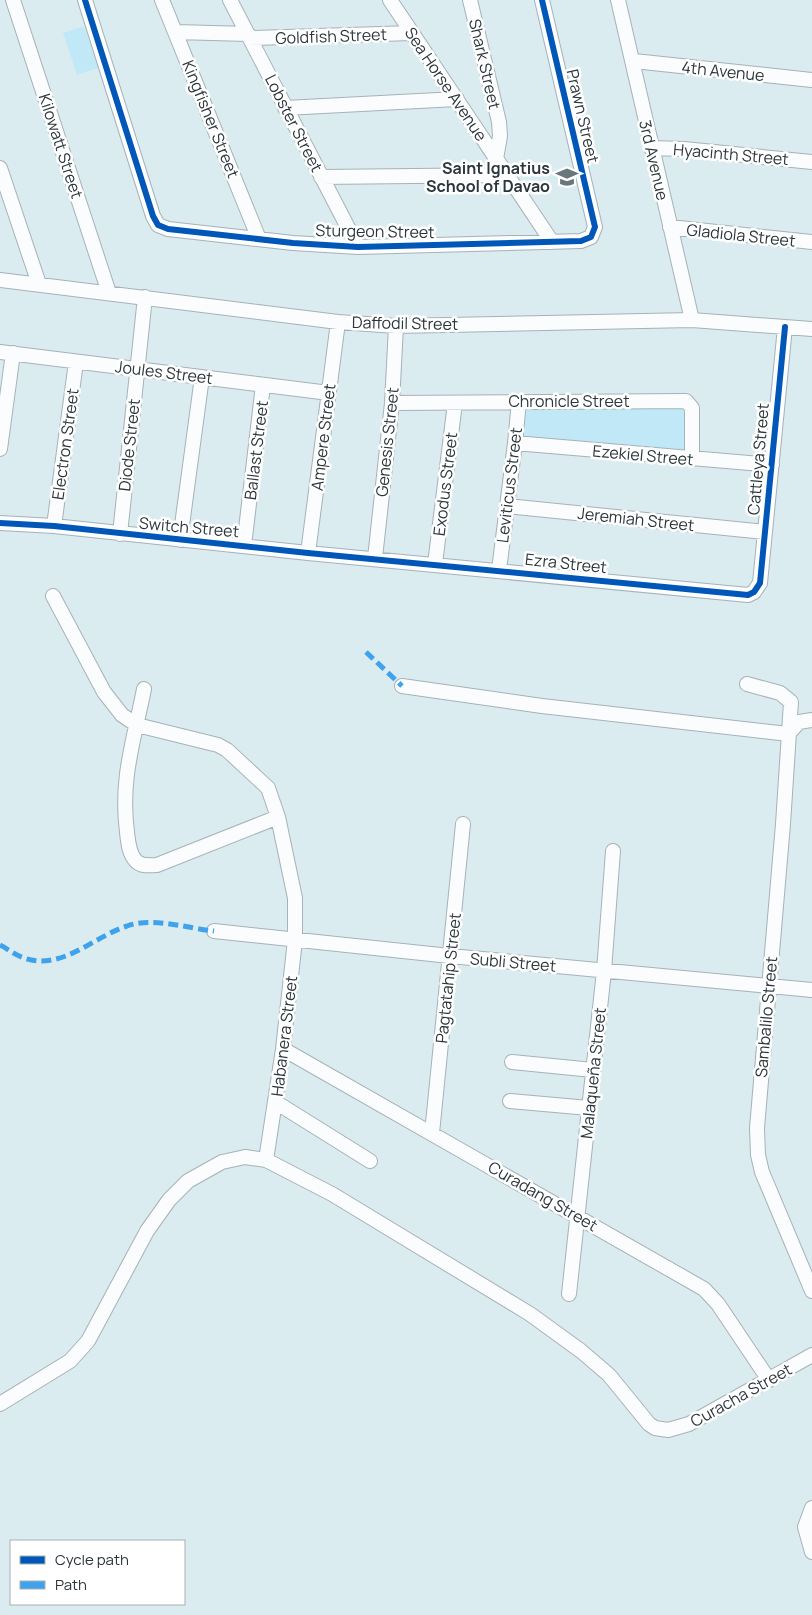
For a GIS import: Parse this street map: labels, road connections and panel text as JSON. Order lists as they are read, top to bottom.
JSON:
{
  "streets": {
    "street": [
      "Goldfish Street",
      "Shark Street",
      "4th Avenue",
      "Sea Horse Avenue",
      "Prawn Street",
      "Kingfisher Street",
      "Lobster Street",
      "Kilowatt Street",
      "Hyacinth Street",
      "3rd Avenue",
      "Sturgeon Street",
      "Gladiola Street",
      "Daffodil Street",
      "Joules Street",
      "Chronicle Street",
      "Ampere Street",
      "Genesis Street",
      "Electron Street",
      "Diode Street",
      "Ballast Street",
      "Ezekiel Street",
      "Cattleya Street",
      "Exodus Street",
      "Leviticus Street",
      "Jeremiah Street",
      "Switch Street",
      "Ezra Street",
      "Subli Street",
      "Pagtatahip Street",
      "Sambalilo Street",
      "Habanera Street",
      "Malaqueña Street",
      "Curadang Street",
      "Curacha Street"
    ]
  },
  "crossings": [
    ["Goldfish Street", "Sea Horse Avenue"],
    ["Goldfish Street", "Kingfisher Street"],
    ["Goldfish Street", "Lobster Street"],
    ["Shark Street", "Sea Horse Avenue"],
    ["4th Avenue", "3rd Avenue"],
    ["Sea Horse Avenue", "Sturgeon Street"],
    ["Prawn Street", "Sturgeon Street"],
    ["Kingfisher Street", "Sturgeon Street"],
    ["Lobster Street", "Sturgeon Street"],
    ["Kilowatt Street", "Daffodil Street"],
    ["Hyacinth Street", "3rd Avenue"],
    ["3rd Avenue", "Gladiola Street"],
    ["3rd Avenue", "Daffodil Street"],
    ["Daffodil Street", "Ampere Street"],
    ["Daffodil Street", "Genesis Street"],
    ["Daffodil Street", "Diode Street"],
    ["Daffodil Street", "Cattleya Street"],
    ["Joules Street", "Ampere Street"],
    ["Joules Street", "Electron Street"],
    ["Joules Street", "Diode Street"],
    ["Joules Street", "Ballast Street"],
    ["Chronicle Street", "Genesis Street"],
    ["Chronicle Street", "Ezekiel Street"],
    ["Chronicle Street", "Exodus Street"],
    ["Chronicle Street", "Leviticus Street"],
    ["Ampere Street", "Switch Street"],
    ["Genesis Street", "Switch Street"],
    ["Genesis Street", "Ezra Street"],
    ["Electron Street", "Switch Street"],
    ["Diode Street", "Switch Street"],
    ["Ballast Street", "Switch Street"],
    ["Ezekiel Street", "Cattleya Street"],
    ["Ezekiel Street", "Leviticus Street"],
    ["Cattleya Street", "Jeremiah Street"],
    ["Cattleya Street", "Ezra Street"],
    ["Exodus Street", "Ezra Street"],
    ["Leviticus Street", "Jeremiah Street"],
    ["Leviticus Street", "Ezra Street"],
    ["Switch Street", "Ezra Street"],
    ["Subli Street", "Pagtatahip Street"],
    ["Subli Street", "Sambalilo Street"],
    ["Subli Street", "Habanera Street"],
    ["Subli Street", "Malaqueña Street"],
    ["Pagtatahip Street", "Curadang Street"],
    ["Habanera Street", "Curadang Street"],
    ["Habanera Street", "Curacha Street"],
    ["Malaqueña Street", "Curadang Street"],
    ["Curadang Street", "Curacha Street"]
  ],
  "places": {
    "school or university": ["Saint Ignatius School of Davao"]
  },
  "legend": ["Cycle path", "Path"]
}
